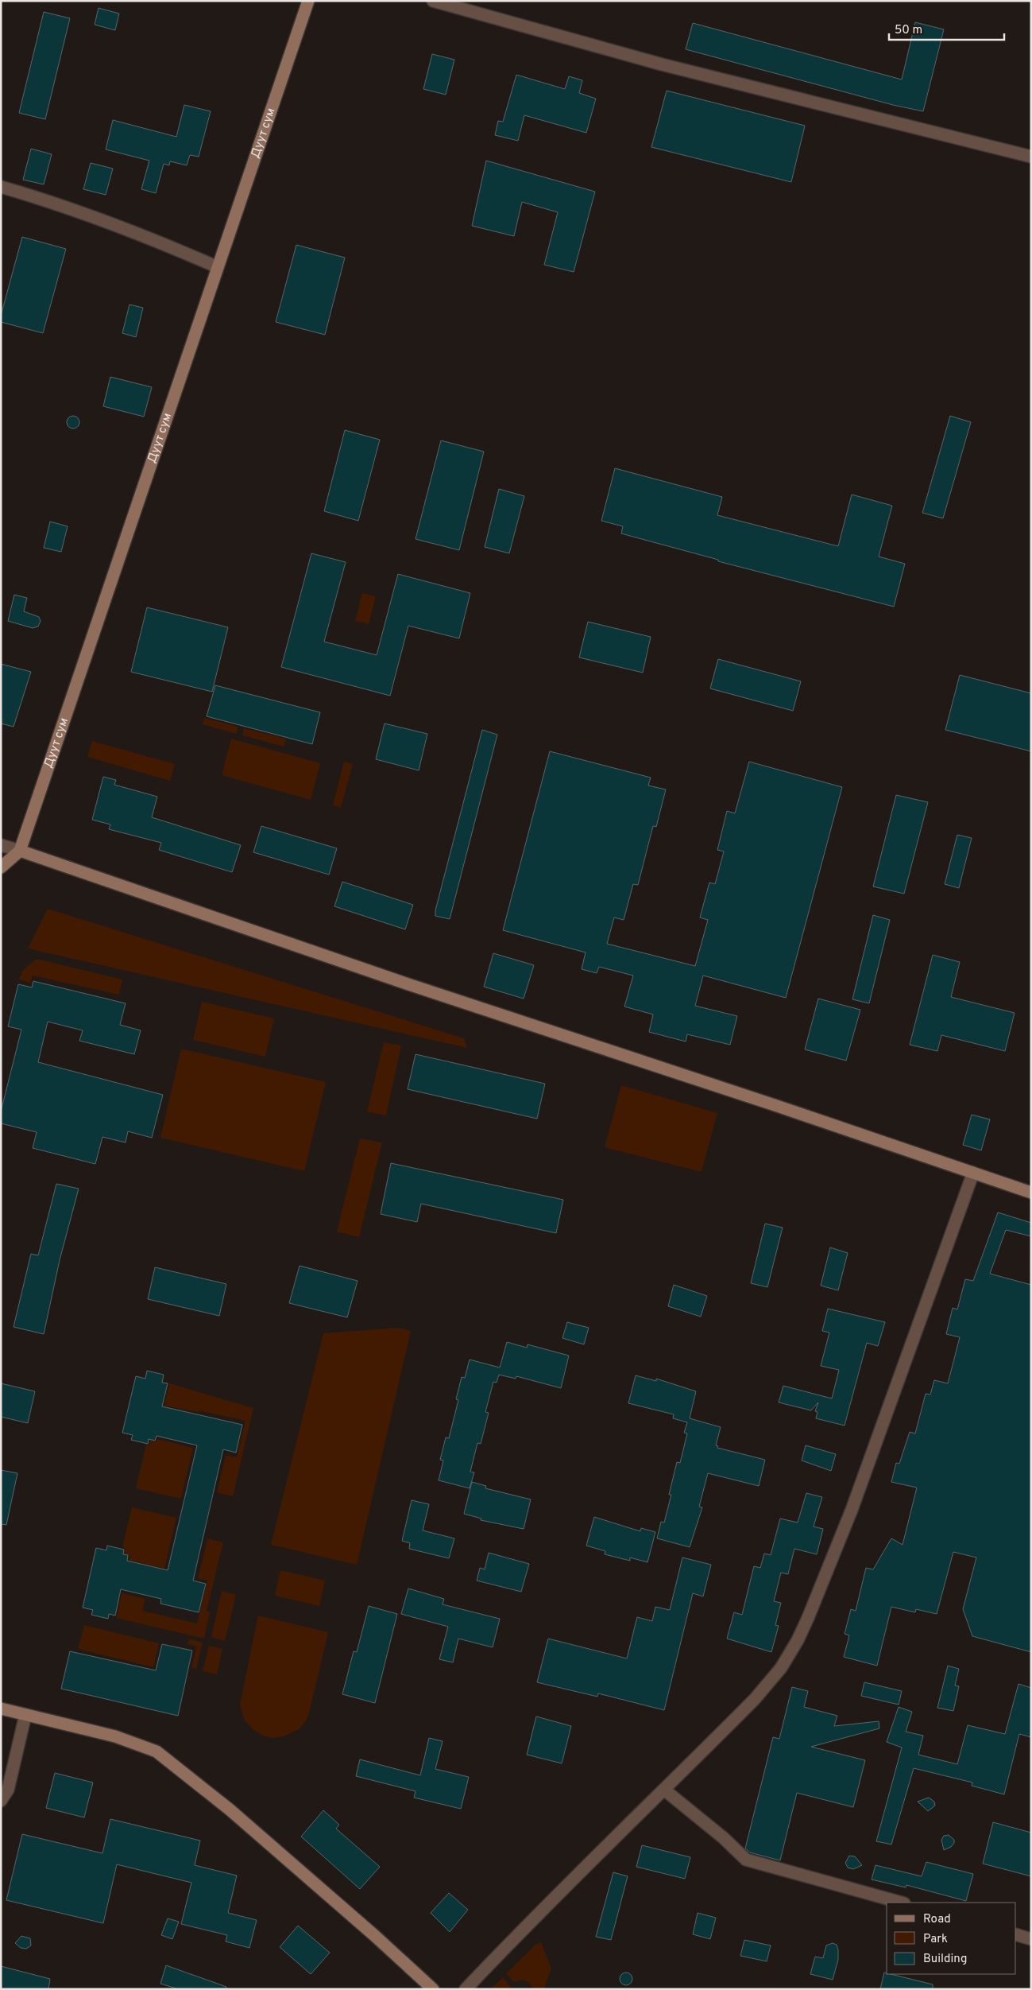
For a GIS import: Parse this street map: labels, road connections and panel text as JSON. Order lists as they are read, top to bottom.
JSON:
{
  "streets": {
    "street": ["Дуут сум"]
  },
  "legend": ["Road", "Park", "Building"],
  "scale_bar": "50 m"
}
